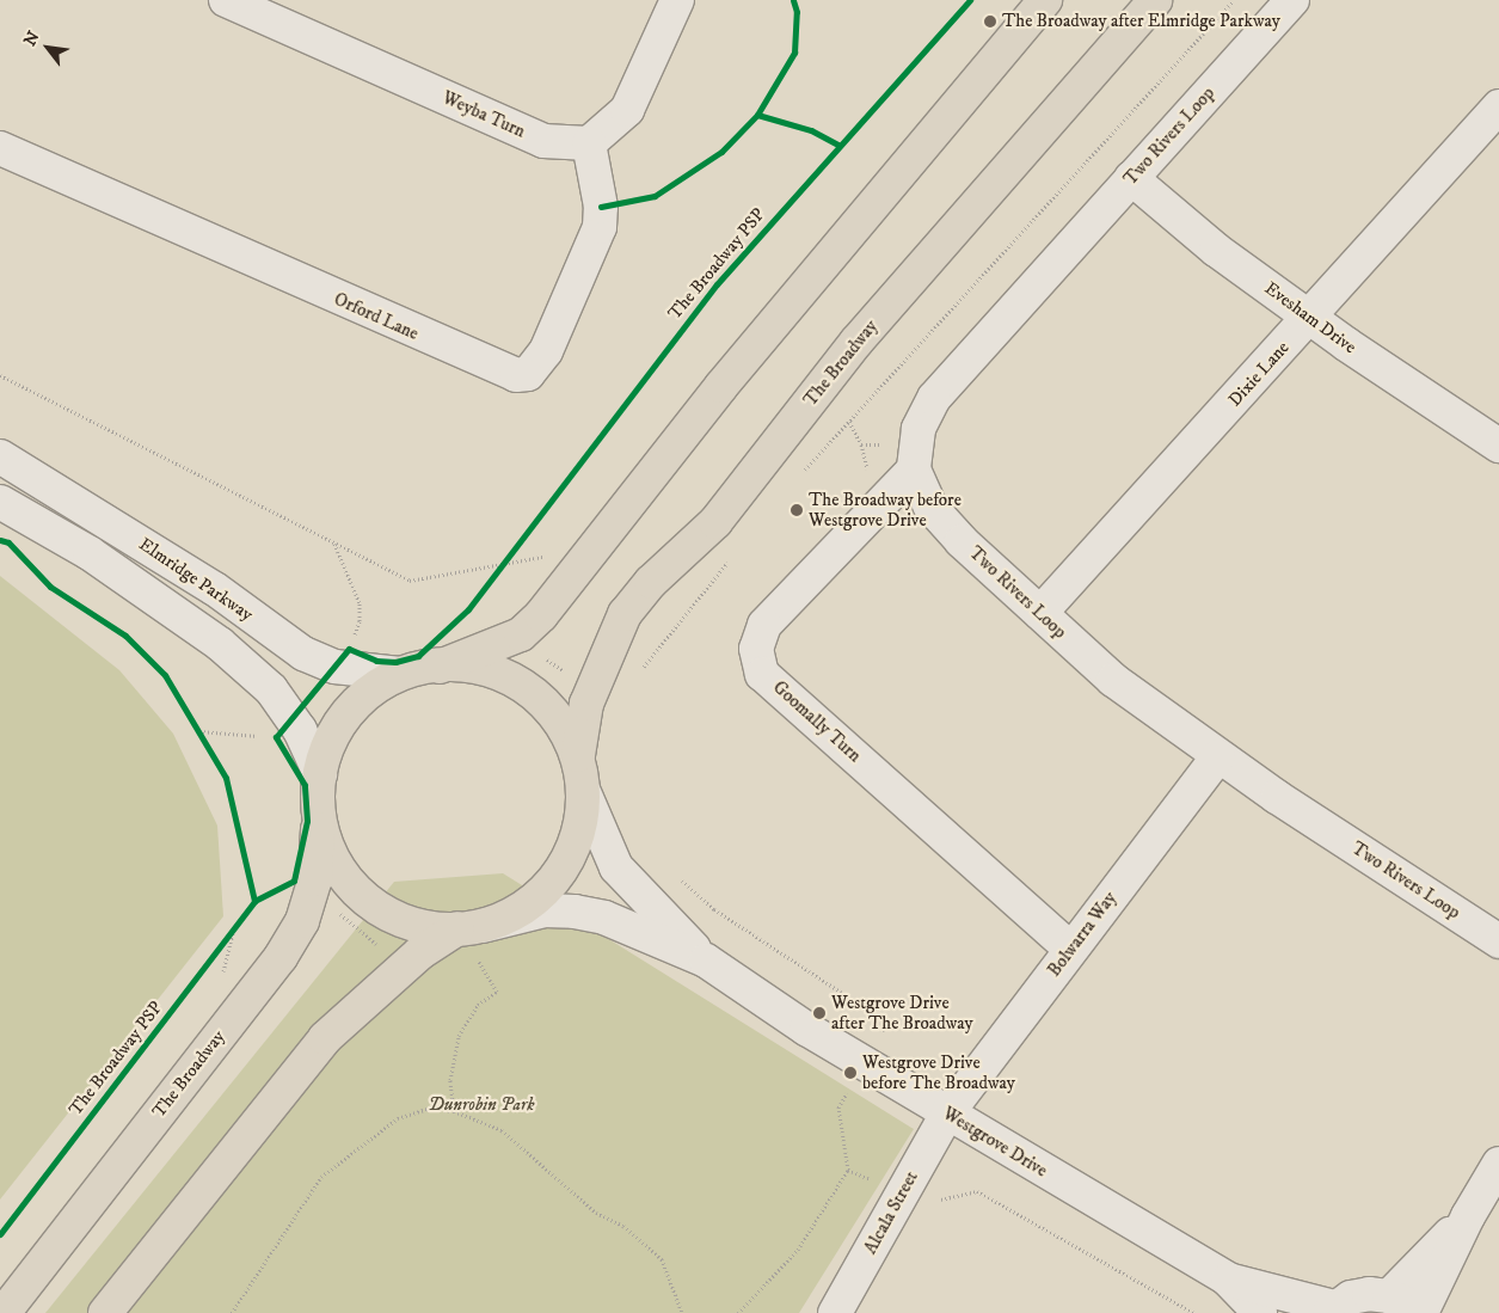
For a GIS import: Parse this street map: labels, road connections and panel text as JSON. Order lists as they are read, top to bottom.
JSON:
{
  "streets": {
    "main road": ["The Broadway"],
    "street": [
      "Weyba Turn",
      "Two Rivers Loop",
      "Orford Lane",
      "Evesham Drive",
      "Dixie Lane",
      "Elmridge Parkway",
      "Goomally Turn",
      "Bolwarra Way",
      "Westgrove Drive",
      "Alcala Street"
    ],
    "cycle path": ["The Broadway PSP"]
  },
  "crossings": [
    ["Weyba Turn", "Orford Lane"],
    ["Two Rivers Loop", "Evesham Drive"],
    ["Two Rivers Loop", "Dixie Lane"],
    ["Two Rivers Loop", "Goomally Turn"],
    ["Two Rivers Loop", "Bolwarra Way"],
    ["Evesham Drive", "Dixie Lane"],
    ["Goomally Turn", "Bolwarra Way"],
    ["Bolwarra Way", "Westgrove Drive"],
    ["Bolwarra Way", "Alcala Street"],
    ["Westgrove Drive", "Alcala Street"]
  ],
  "parks": ["Dunrobin Park"],
  "places": [
    "The Broadway after Elmridge Parkway",
    "The Broadway before Westgrove Drive",
    "Westgrove Drive after The Broadway",
    "Westgrove Drive before The Broadway"
  ],
  "north": "top left"
}
